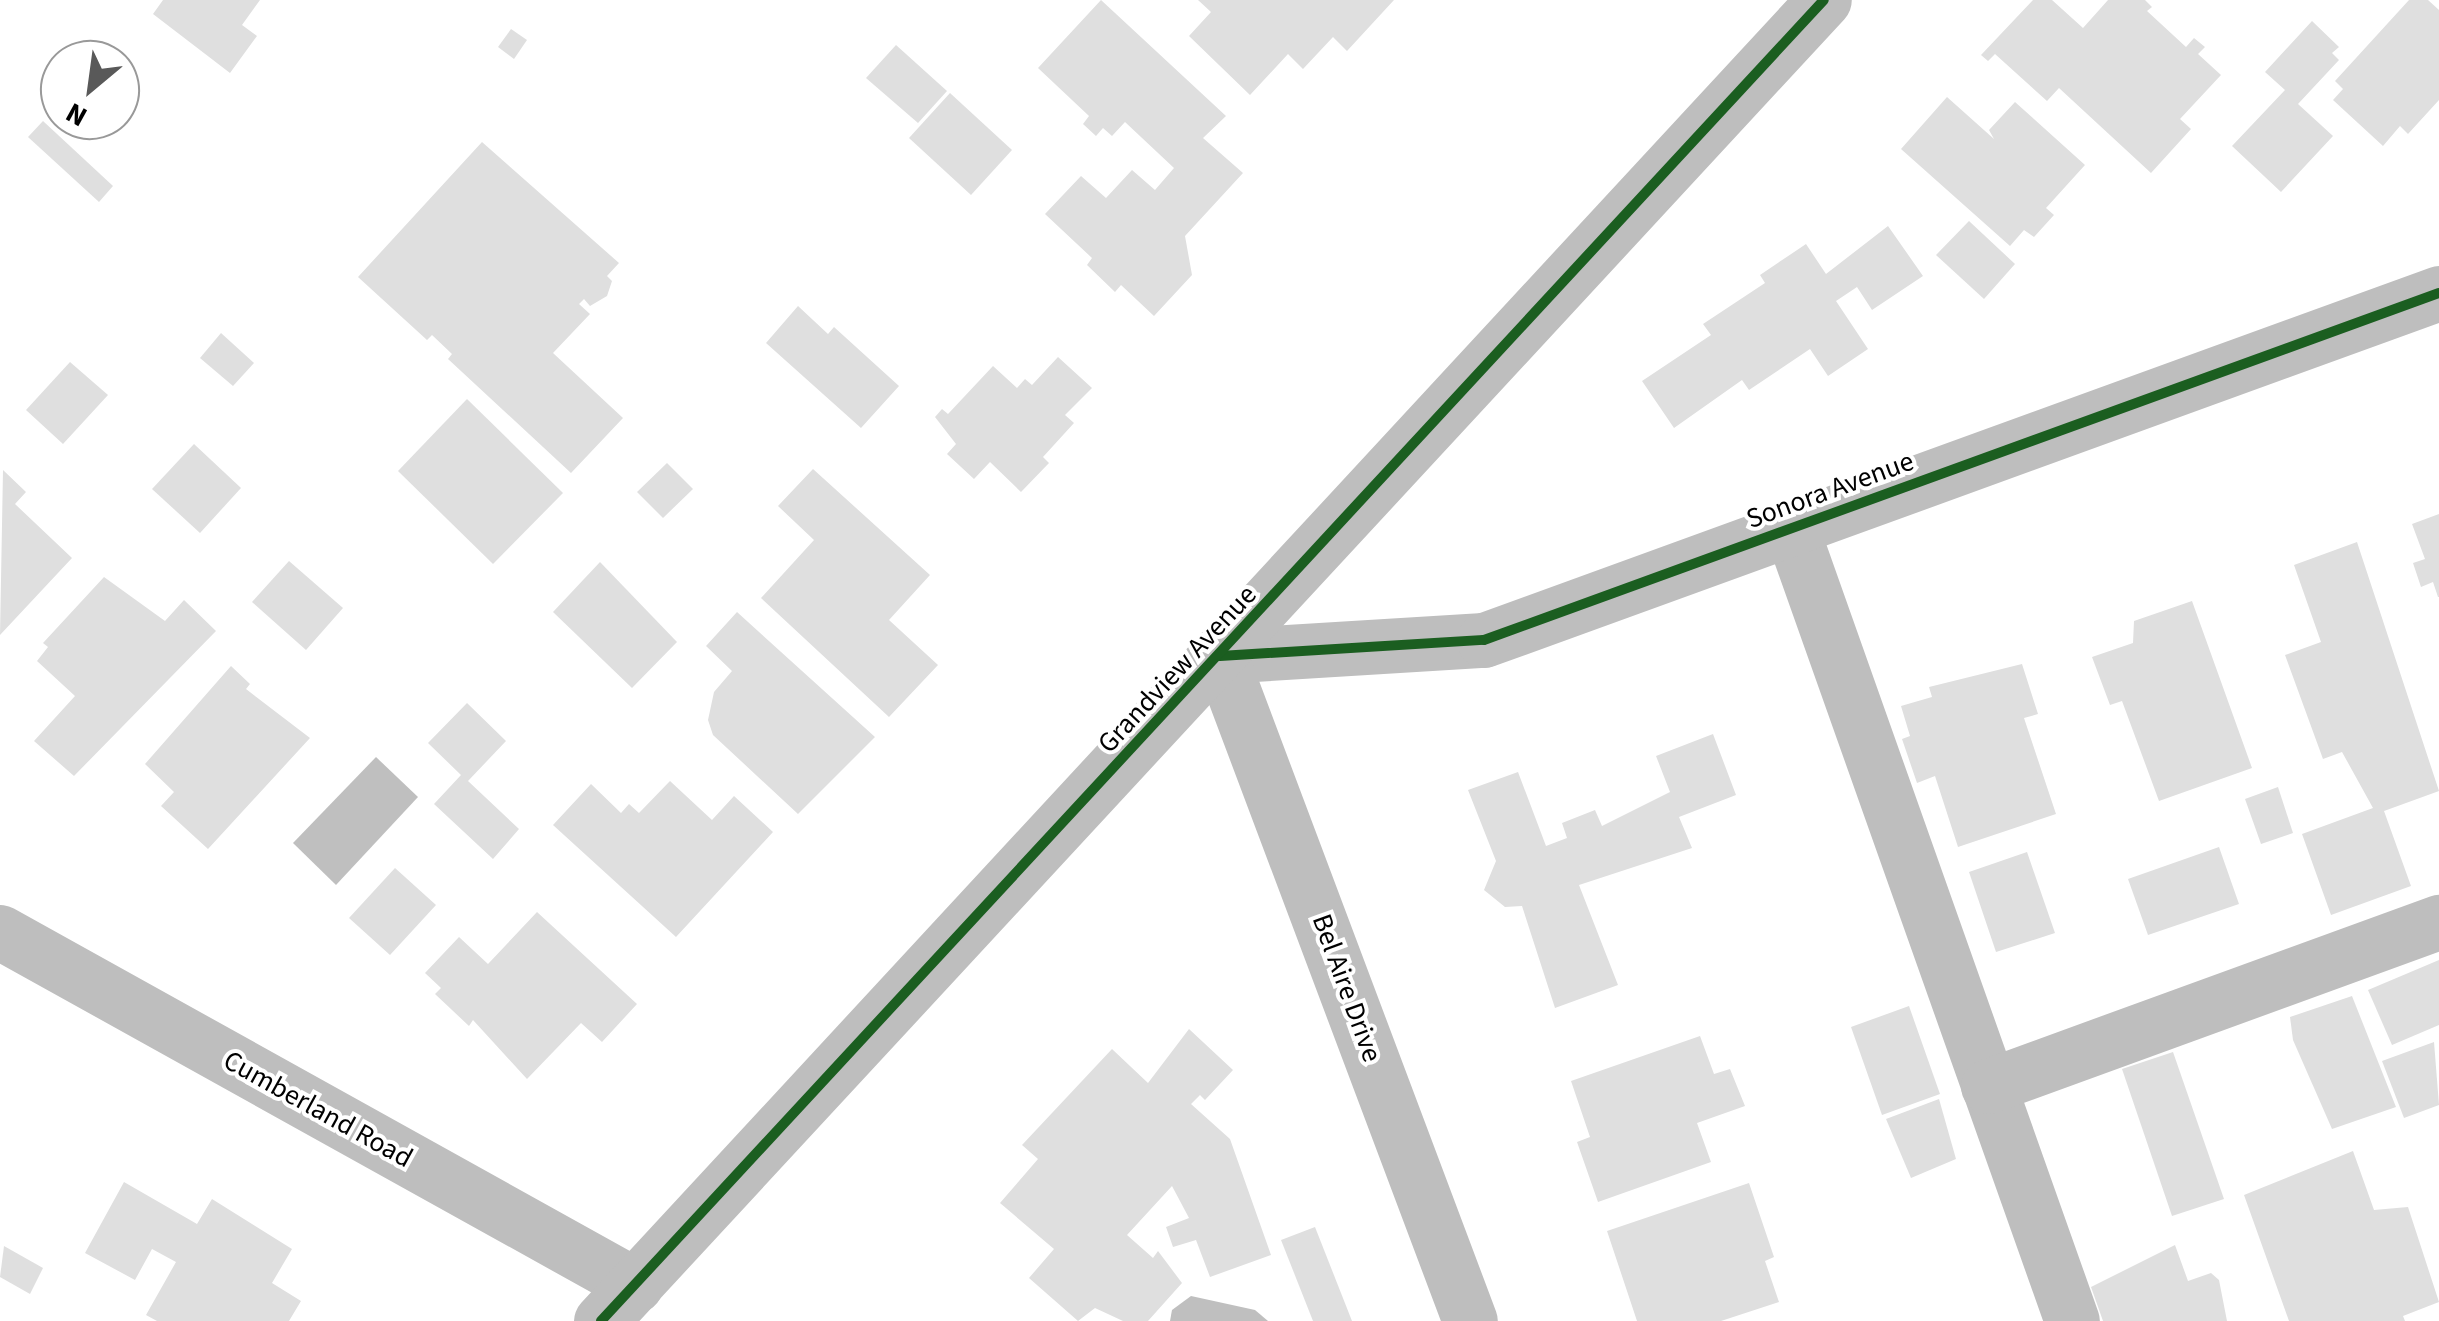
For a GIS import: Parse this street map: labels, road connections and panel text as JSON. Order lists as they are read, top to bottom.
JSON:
{
  "streets": {
    "street": [
      "Sonora Avenue",
      "Grandview Avenue",
      "Bel Aire Drive",
      "Cumberland Road"
    ]
  },
  "crossings": [
    ["Sonora Avenue", "Grandview Avenue"],
    ["Sonora Avenue", "Bel Aire Drive"],
    ["Grandview Avenue", "Bel Aire Drive"],
    ["Grandview Avenue", "Cumberland Road"]
  ],
  "north": "bottom left"
}
